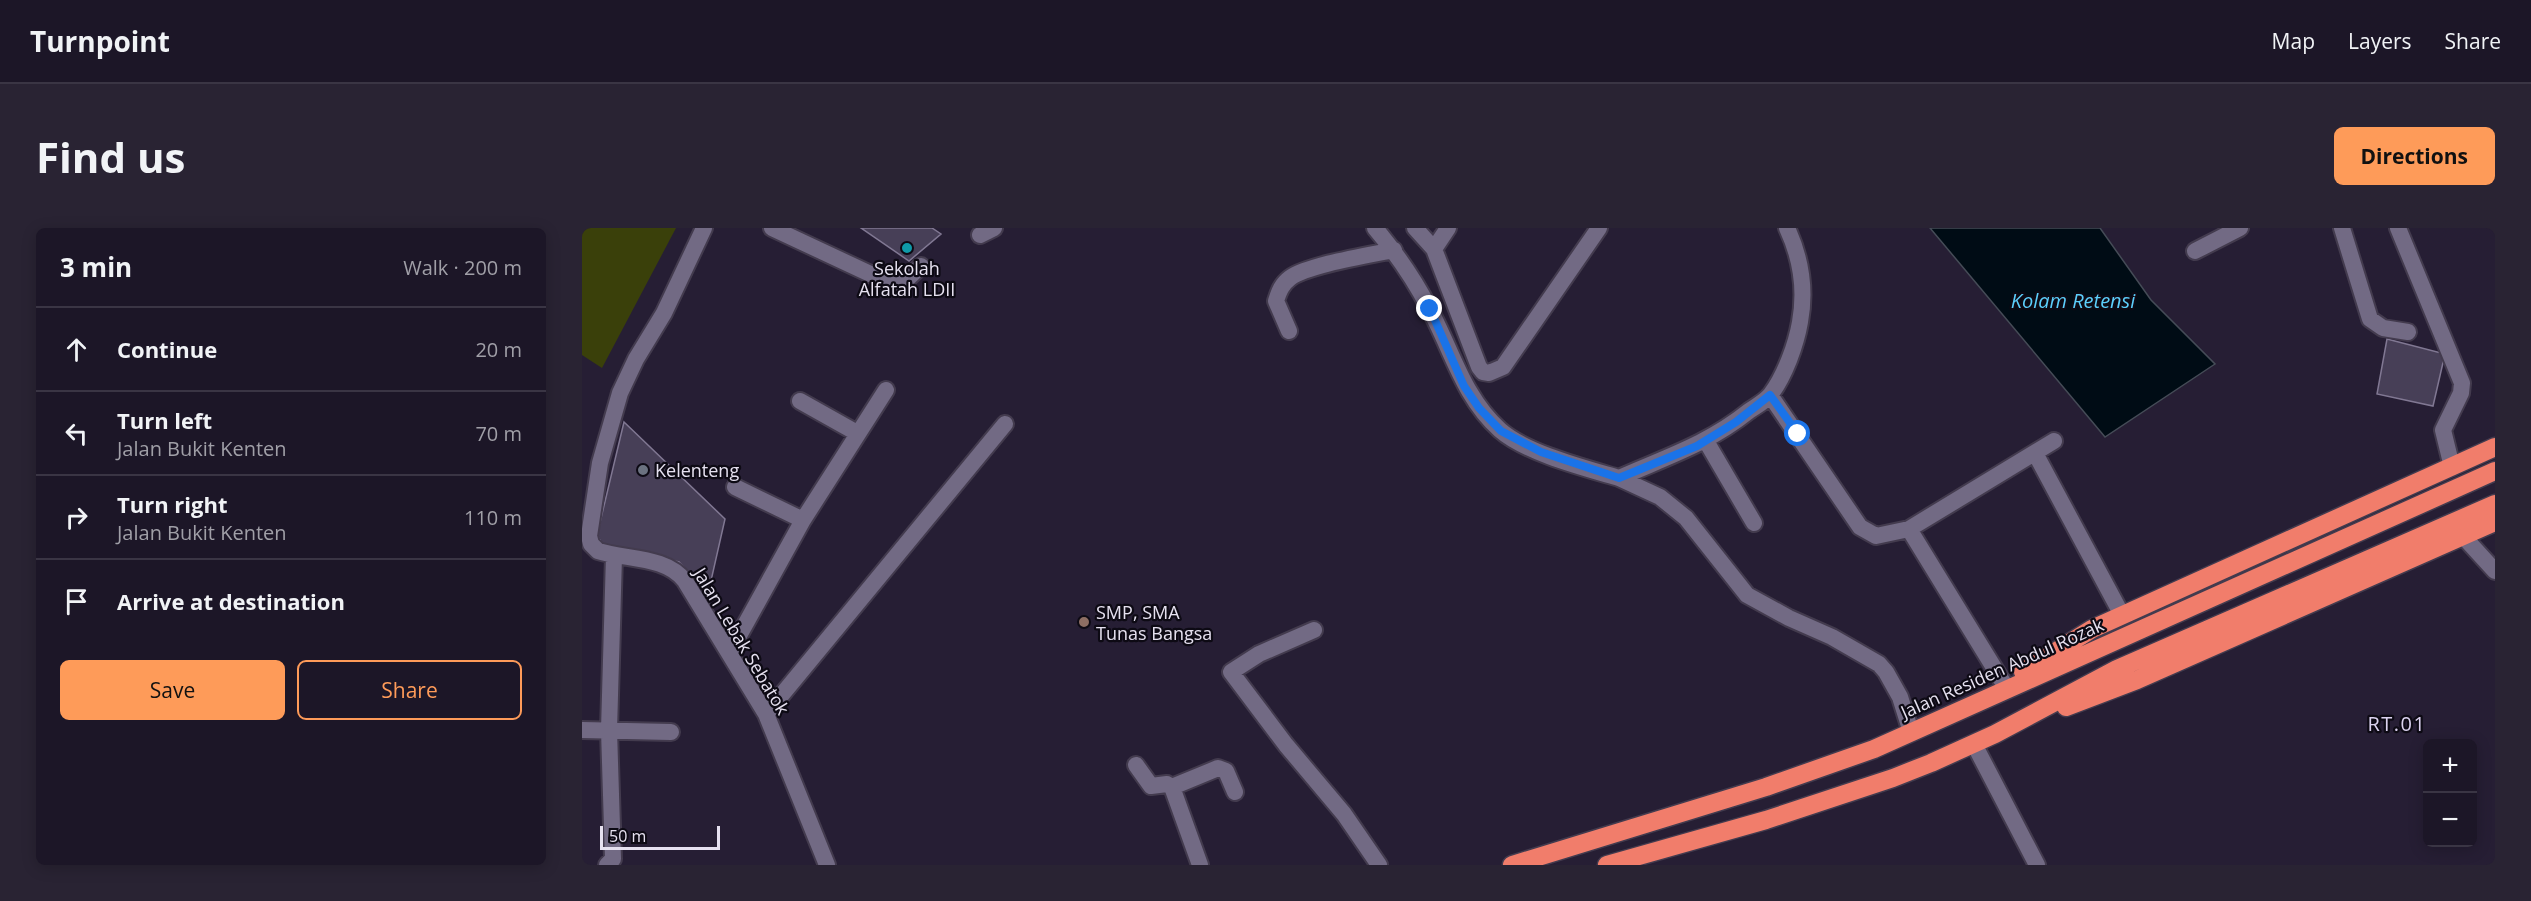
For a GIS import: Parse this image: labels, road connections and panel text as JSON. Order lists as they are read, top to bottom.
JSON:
{
  "streets": {
    "highway": ["Jalan Residen Abdul Rozak"],
    "street": ["Jalan Lebak Sebatok"]
  },
  "districts": ["RT.01"],
  "water": ["Kolam Retensi"],
  "places": ["Sekolah Alfatah LDII", "Kelenteng", "SMP, SMA Tunas Bangsa"],
  "scale_bar": "50 m",
  "page": {
    "header": "Turnpoint",
    "nav": ["Map", "Layers", "Share"],
    "buttons": [
      "Directions",
      ["Save", "Share"]
    ],
    "title": "Find us",
    "heading": ["3 min", "Walk · 200 m"],
    "list": [
      ["Continue", "20 m"],
      ["Turn left", "Jalan Bukit Kenten", "70 m"],
      ["Turn right", "Jalan Bukit Kenten", "110 m"],
      "Arrive at destination"
    ],
    "map_buttons": ["+", "−"],
    "scale": "50 m"
  }
}
